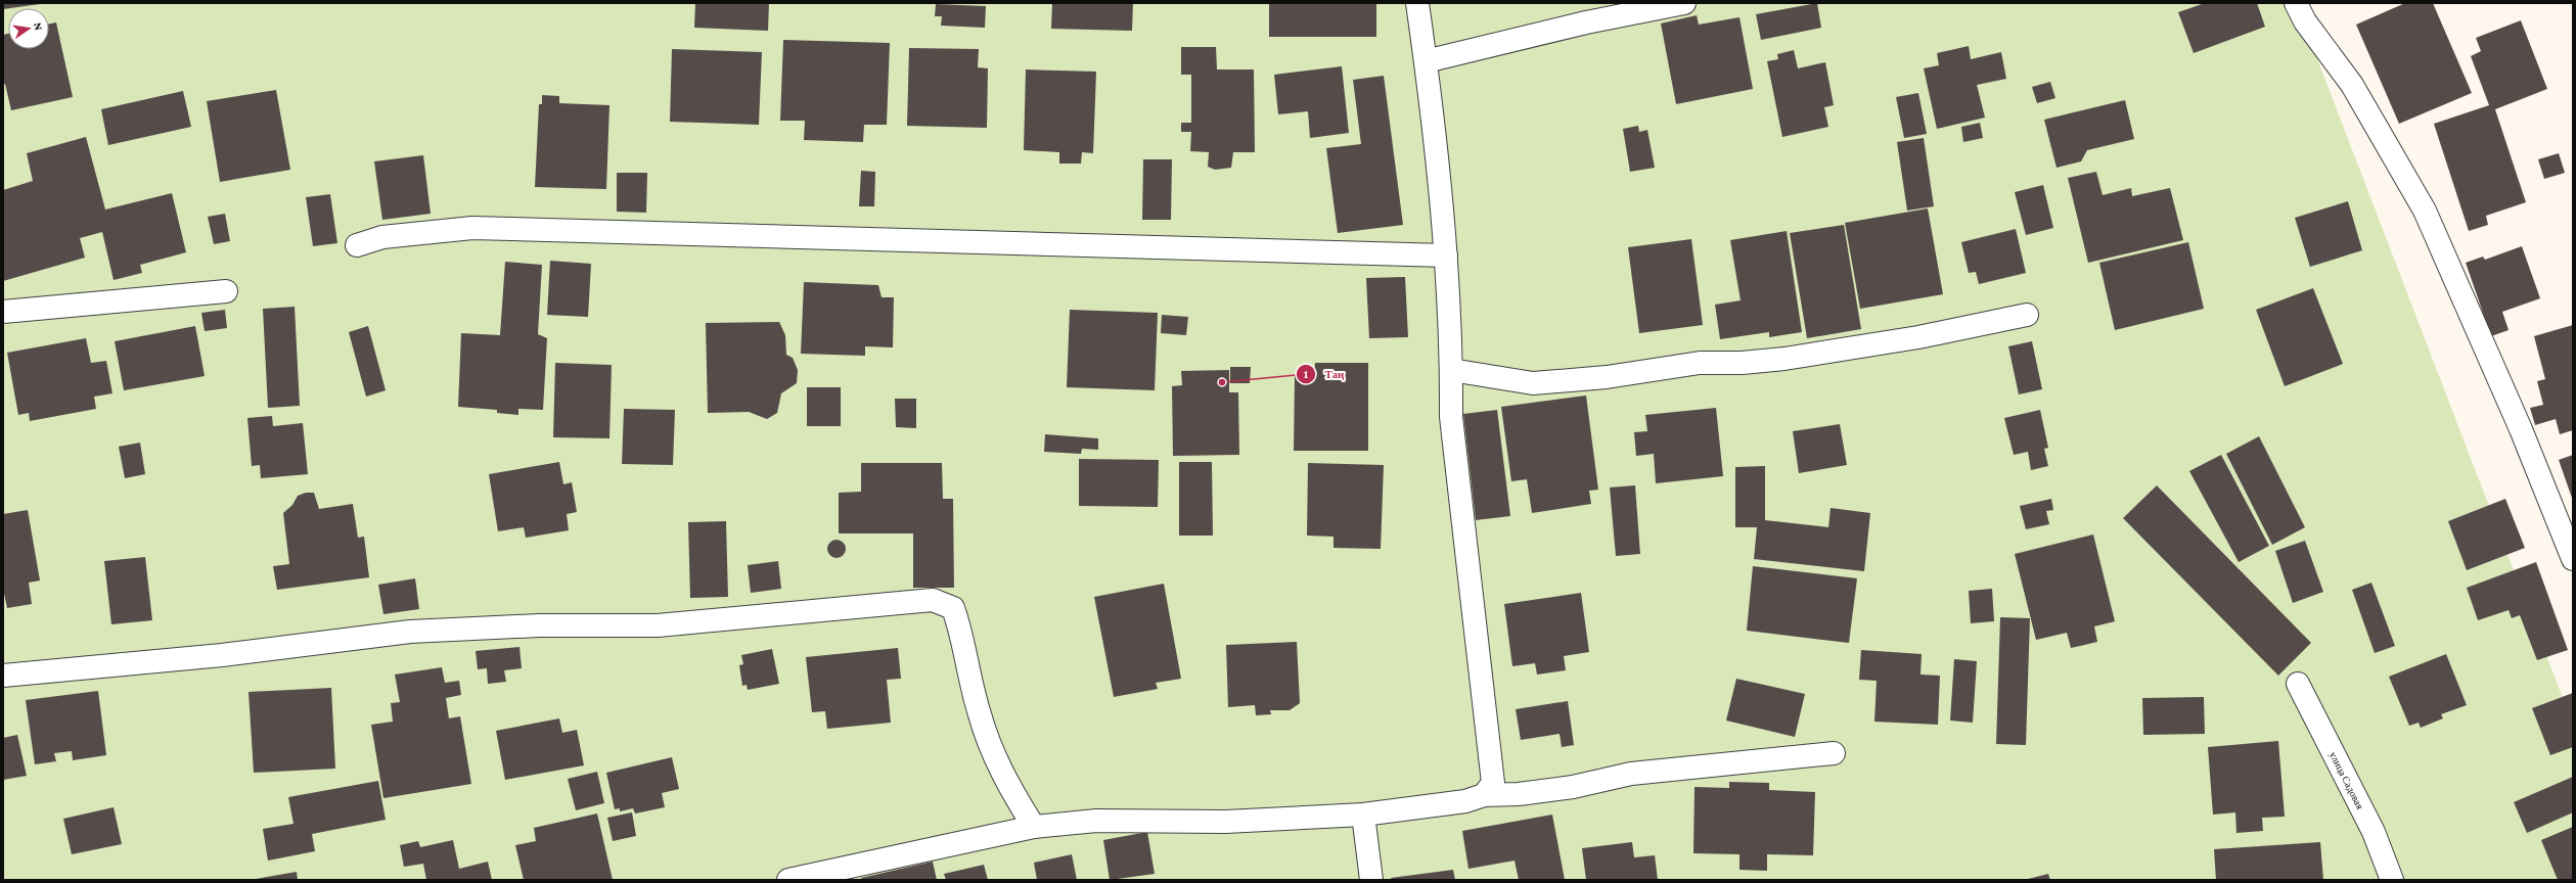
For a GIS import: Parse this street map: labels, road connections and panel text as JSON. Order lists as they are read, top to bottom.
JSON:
{
  "streets": {
    "street": ["улица Садовая"]
  },
  "places": ["Таң"],
  "north": "right"
}
